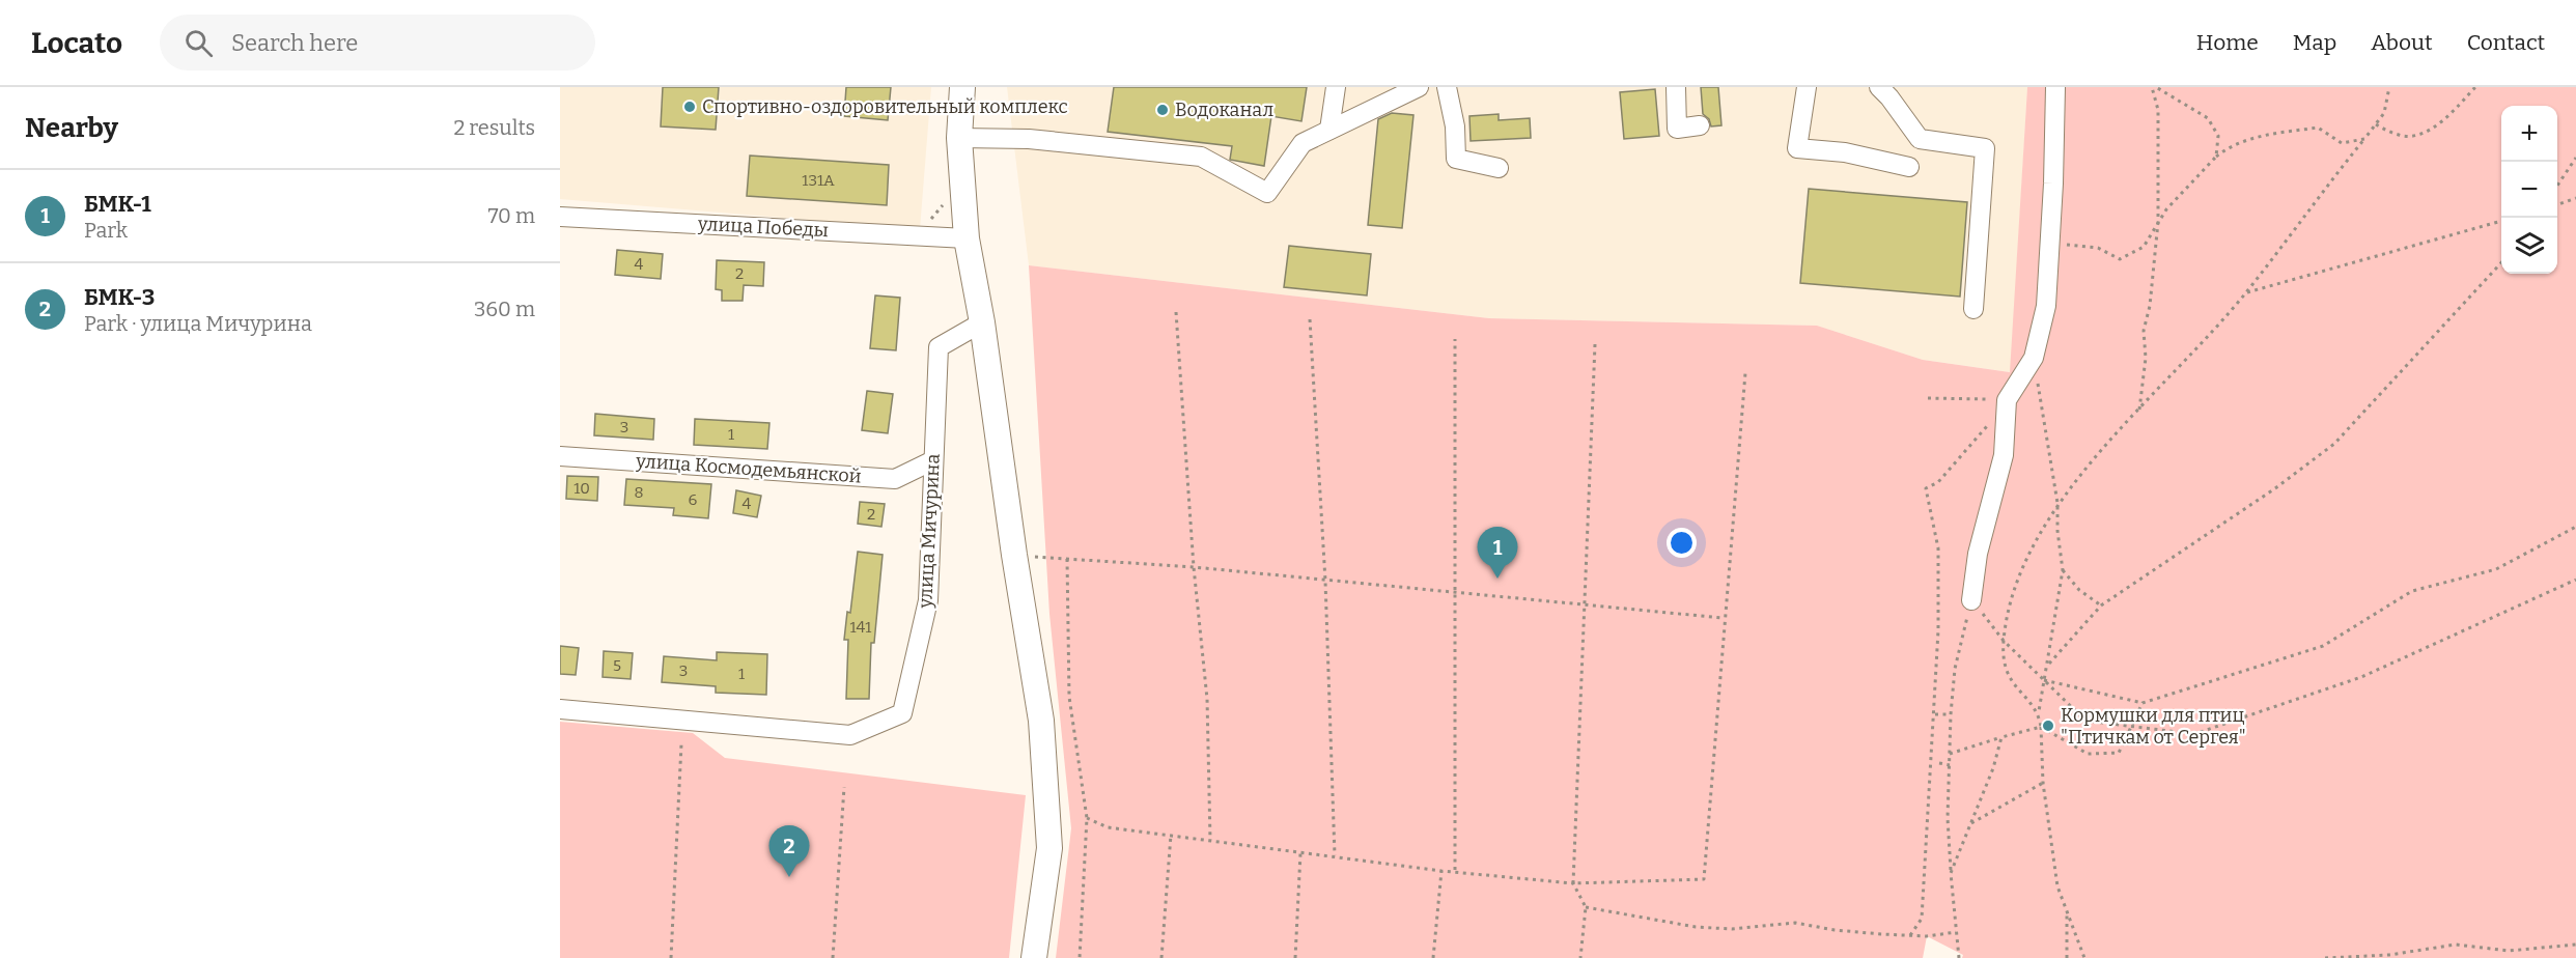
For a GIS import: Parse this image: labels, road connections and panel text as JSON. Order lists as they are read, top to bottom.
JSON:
{
  "streets": {
    "street": ["улица Победы", "улица Космодемьянской", "улица Мичурина"]
  },
  "crossings": [
    ["улица Космодемьянской", "улица Мичурина"]
  ],
  "places": ["Спортивно-оздоровительный комплекс", "Водоканал", "Кормушки для птиц \"Птичкам от Сергея\""],
  "house_numbers": [
    "131А",
    "4",
    "2",
    "3",
    "1",
    "10",
    "8",
    "6",
    "4",
    "2",
    "141",
    "5",
    "3",
    "1"
  ],
  "page": {
    "header": "Locato",
    "search": "Search here",
    "nav": [
      "Home",
      "Map",
      "About",
      "Contact"
    ],
    "heading": ["Nearby", "2 results"],
    "map_buttons": ["+", "−"],
    "list": [
      {
        "mark": "1",
        "name": "БМК-1",
        "note": "Park",
        "value": "70 m"
      },
      {
        "mark": "2",
        "name": "БМК-3",
        "note": "Park · улица Мичурина",
        "value": "360 m"
      }
    ],
    "pins": ["1", "2"]
  }
}
